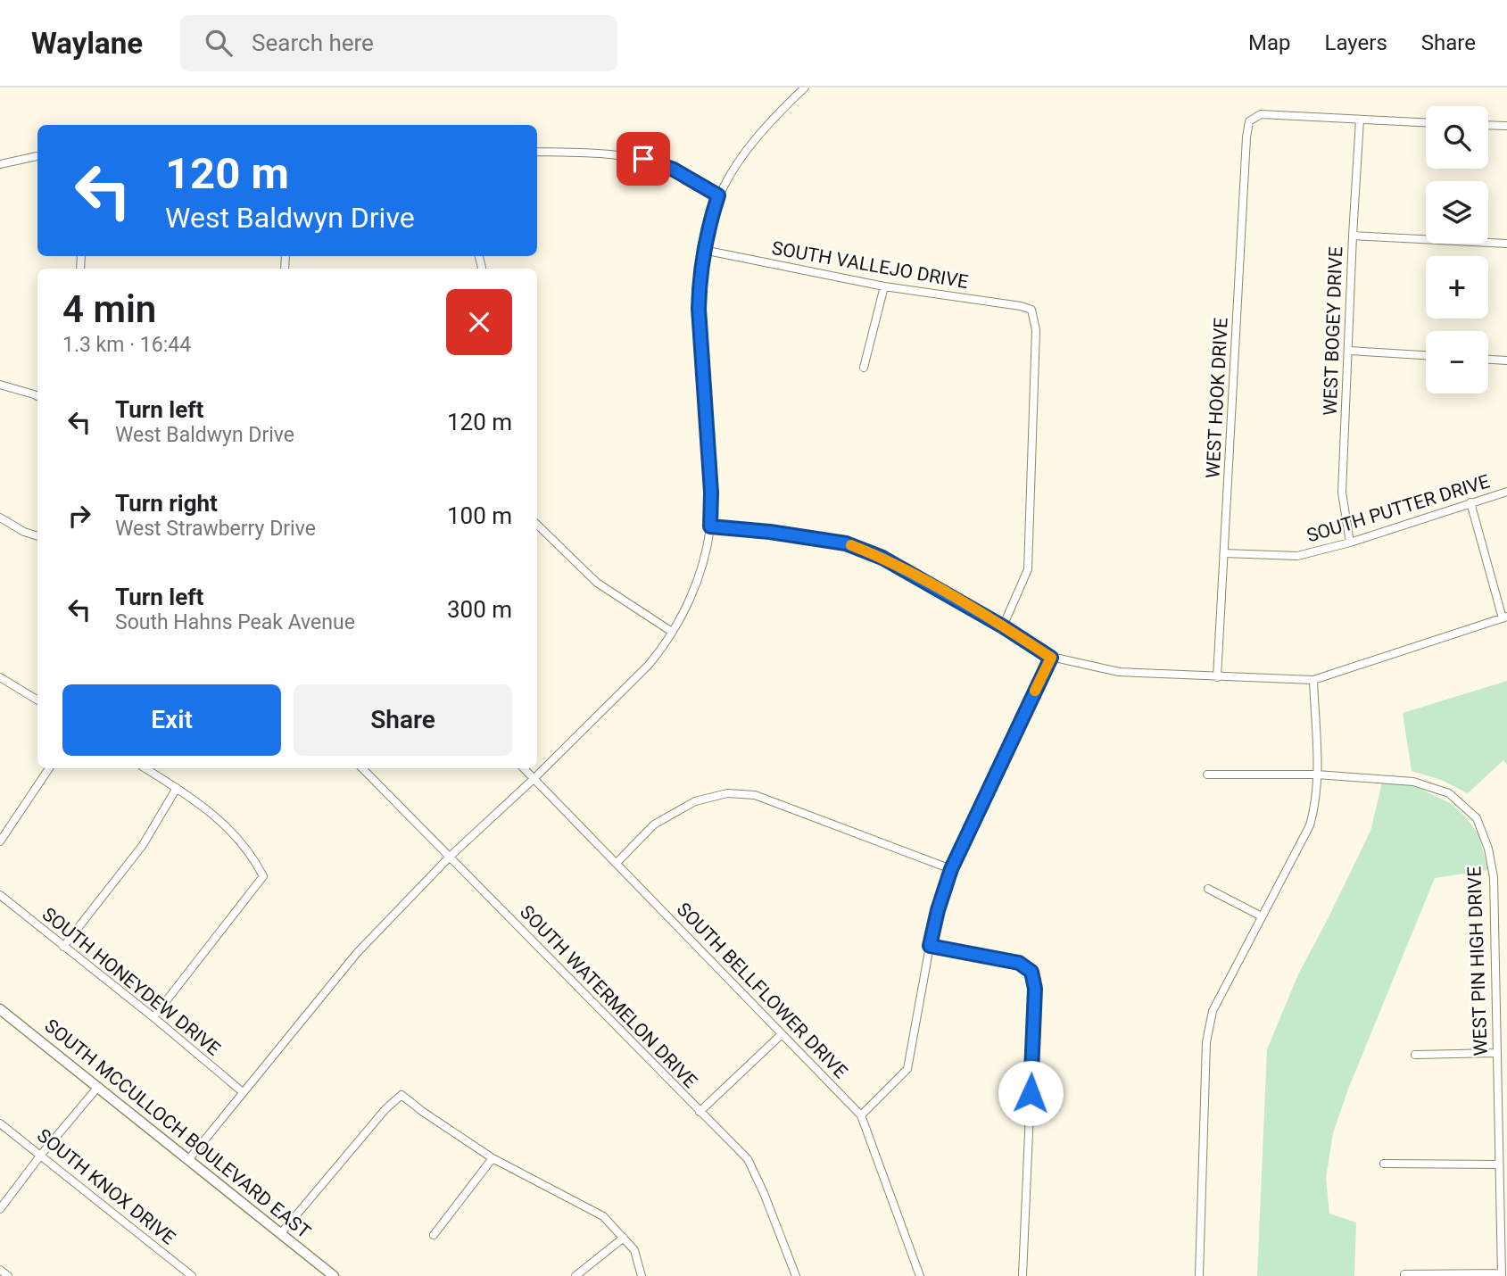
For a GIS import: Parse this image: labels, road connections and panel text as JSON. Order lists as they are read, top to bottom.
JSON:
{
  "streets": {
    "main road": ["SOUTH MCCULLOCH BOULEVARD EAST"],
    "street": [
      "SOUTH VALLEJO DRIVE",
      "WEST BOGEY DRIVE",
      "WEST HOOK DRIVE",
      "SOUTH PUTTER DRIVE",
      "WEST PIN HIGH DRIVE",
      "SOUTH HONEYDEW DRIVE",
      "SOUTH BELLFLOWER DRIVE",
      "SOUTH WATERMELON DRIVE",
      "SOUTH KNOX DRIVE"
    ]
  },
  "crossings": [
    ["WEST BOGEY DRIVE", "WEST HOOK DRIVE"],
    ["WEST BOGEY DRIVE", "SOUTH PUTTER DRIVE"],
    ["WEST HOOK DRIVE", "SOUTH PUTTER DRIVE"]
  ],
  "page": {
    "header": "Waylane",
    "search": "Search here",
    "nav": ["Map", "Layers", "Share"],
    "map_buttons": ["+", "−"],
    "turn": ["120 m", "West Baldwyn Drive"],
    "heading": ["4 min", "1.3 km · 16:44"],
    "list": [
      {
        "name": "Turn left",
        "note": "West Baldwyn Drive",
        "value": "120 m"
      },
      {
        "name": "Turn right",
        "note": "West Strawberry Drive",
        "value": "100 m"
      },
      {
        "name": "Turn left",
        "note": "South Hahns Peak Avenue",
        "value": "300 m"
      }
    ],
    "buttons": ["Exit", "Share"]
  }
}
